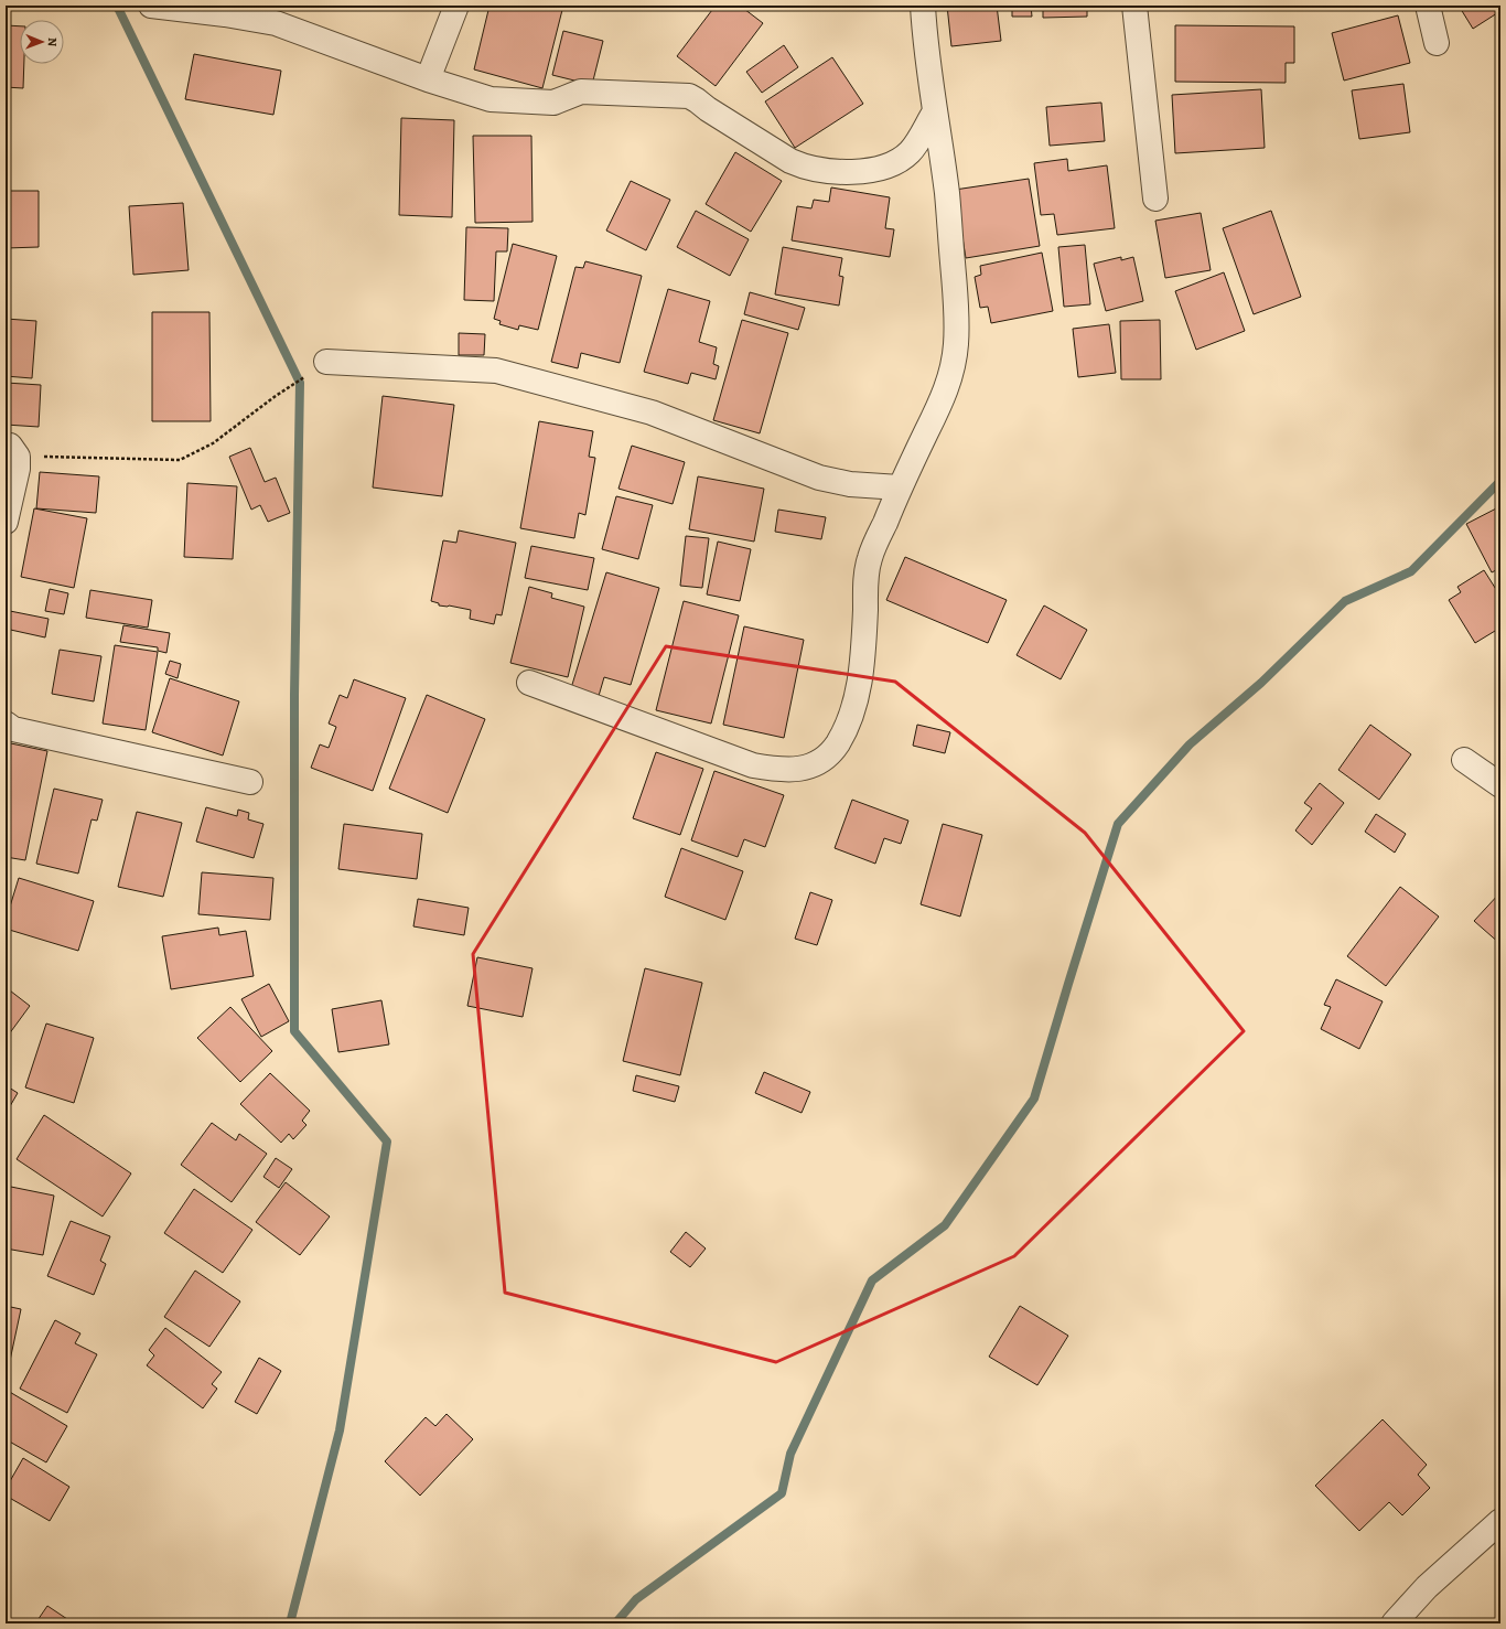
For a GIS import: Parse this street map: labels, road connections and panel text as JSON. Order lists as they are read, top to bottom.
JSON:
{
  "north": "right"
}
